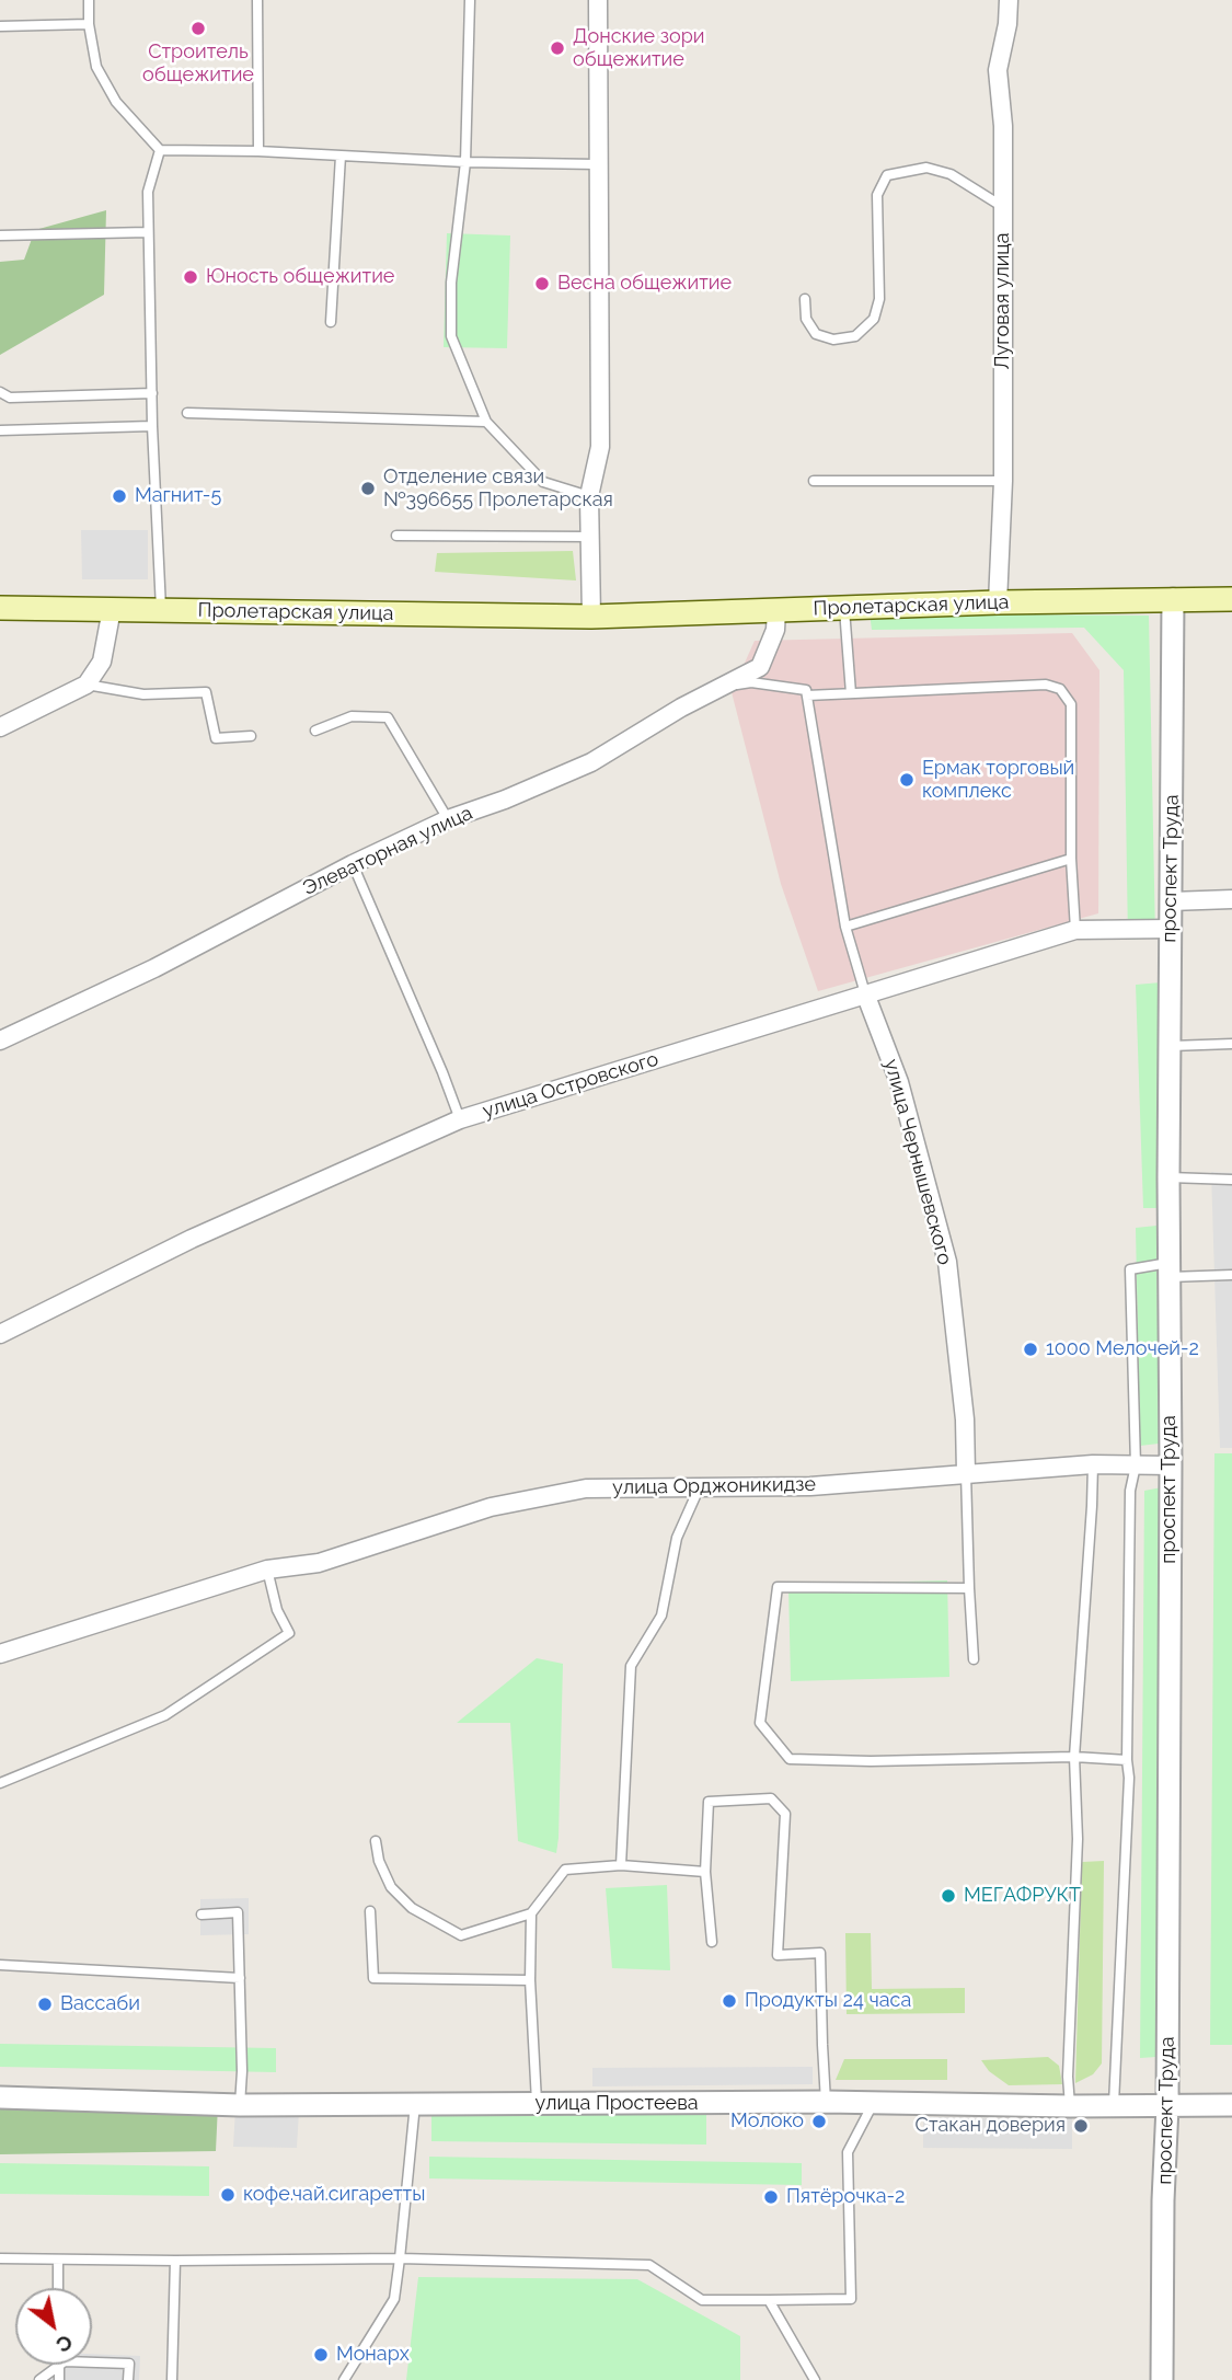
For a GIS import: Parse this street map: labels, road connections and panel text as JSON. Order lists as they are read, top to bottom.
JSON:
{
  "streets": {
    "main road": ["Пролетарская улица"],
    "street": [
      "Луговая улица",
      "Элеваторная улица",
      "проспект Труда",
      "улица Островского",
      "улица Чернышевского",
      "улица Орджоникидзе",
      "улица Простеева"
    ]
  },
  "crossings": [
    ["Луговая улица", "Пролетарская улица"],
    ["Пролетарская улица", "Элеваторная улица"],
    ["Пролетарская улица", "проспект Труда"],
    ["проспект Труда", "улица Островского"],
    ["проспект Труда", "улица Орджоникидзе"],
    ["проспект Труда", "улица Простеева"],
    ["улица Островского", "улица Чернышевского"],
    ["улица Чернышевского", "улица Орджоникидзе"]
  ],
  "places": [
    "Строитель общежитие",
    "Донские зори общежитие",
    "Юность общежитие",
    "Весна общежитие",
    "Отделение связи №396655 Пролетарская",
    "Магнит-5",
    "Ермак торговый комплекс",
    "1000 Мелочей-2",
    "МЕГАФРУКТ",
    "Продукты 24 часа",
    "Вассаби",
    "Молоко",
    "Стакан доверия",
    "кофе.чай.сигаретты",
    "Пятёрочка-2",
    "Монарх"
  ],
  "north": "bottom right"
}
